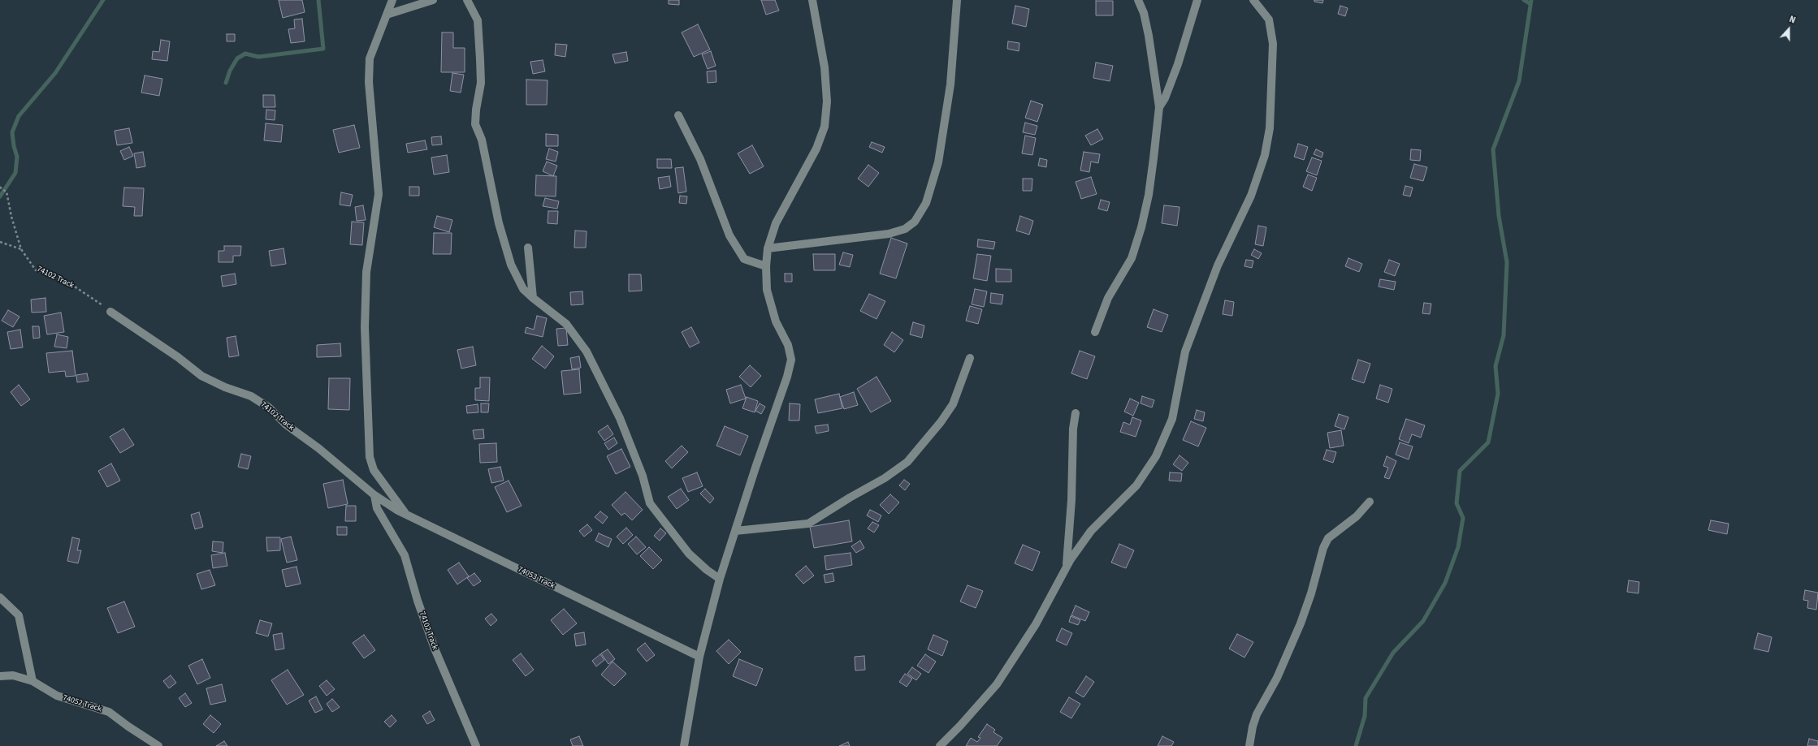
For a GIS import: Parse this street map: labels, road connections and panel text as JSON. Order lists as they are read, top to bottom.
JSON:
{
  "streets": {
    "street": ["74102 Track", "74053 Track", "74052 Track"]
  },
  "crossings": [
    ["74102 Track", "74053 Track"]
  ],
  "north": "top"
}
